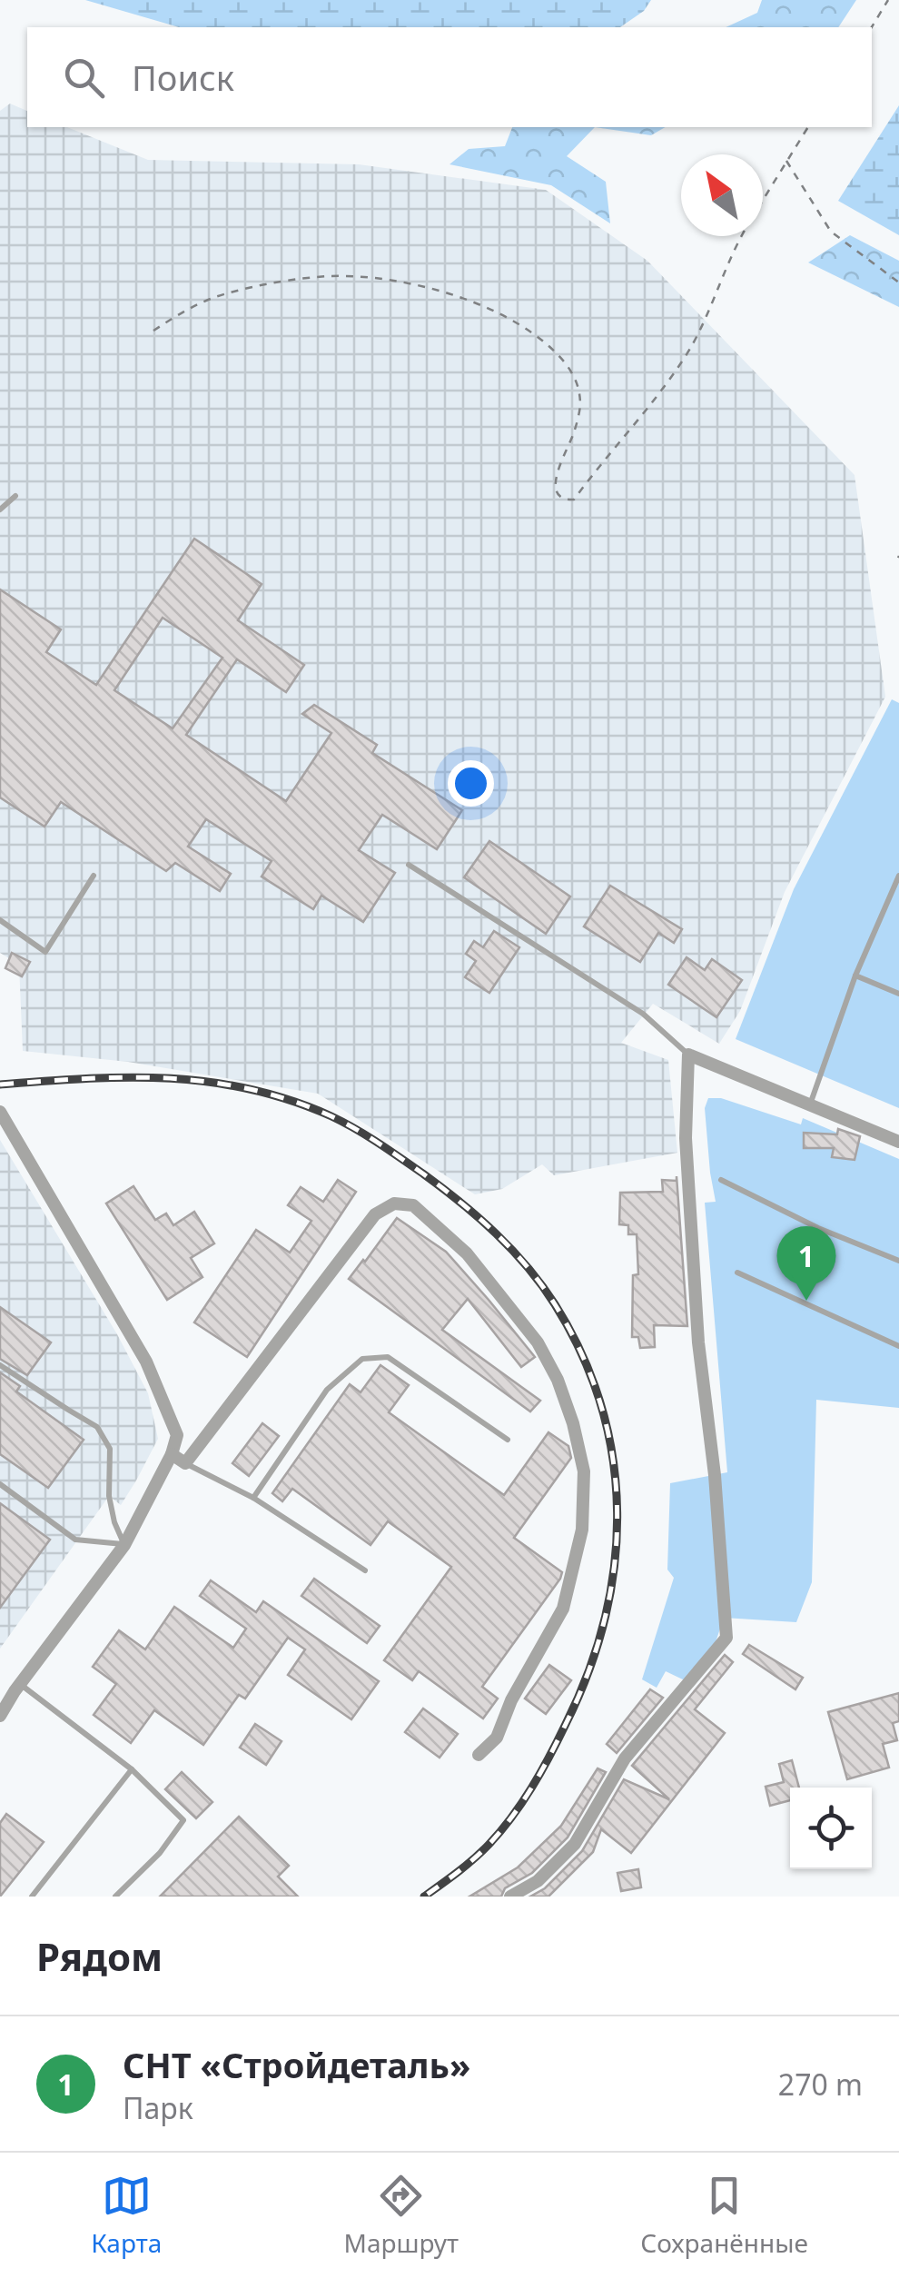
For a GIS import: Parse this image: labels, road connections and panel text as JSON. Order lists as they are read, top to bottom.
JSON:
{
  "north": "top left",
  "page": {
    "search": "Поиск",
    "pins": "1",
    "heading": "Рядом",
    "list": [
      {
        "mark": "1",
        "name": "СНТ «Стройдеталь»",
        "note": "Парк",
        "value": "270 m"
      }
    ],
    "nav": ["Карта", "Маршрут", "Сохранённые"]
  }
}
